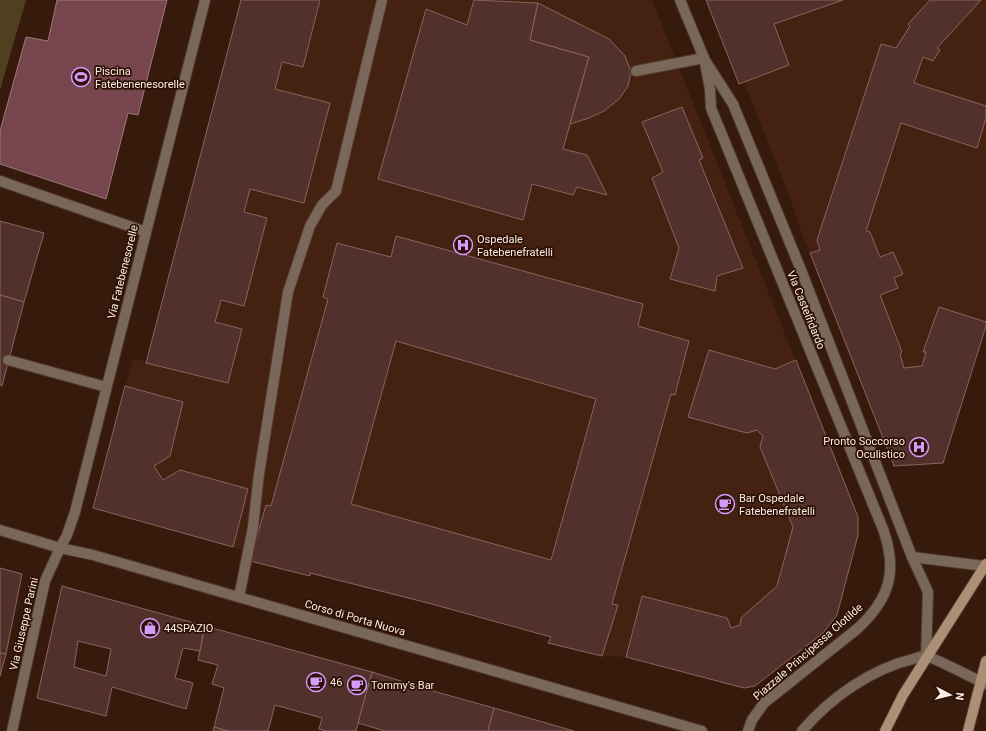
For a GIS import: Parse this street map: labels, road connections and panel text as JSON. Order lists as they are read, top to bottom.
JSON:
{
  "streets": {
    "street": [
      "Via Fatebenesorelle",
      "Via Castelfidardo",
      "Corso di Porta Nuova",
      "Via Giuseppe Parini",
      "Piazzale Principessa Clotilde"
    ]
  },
  "crossings": [
    ["Via Fatebenesorelle", "Corso di Porta Nuova"],
    ["Via Fatebenesorelle", "Via Giuseppe Parini"],
    ["Via Castelfidardo", "Piazzale Principessa Clotilde"],
    ["Corso di Porta Nuova", "Via Giuseppe Parini"]
  ],
  "places": {
    "sports": ["Piscina Fatebenenesorelle"],
    "hospital": ["Ospedale Fatebenefratelli", "Pronto Soccorso Oculistico"],
    "cafe": ["Bar Ospedale Fatebenefratelli", "46", "Tommy's Bar"],
    "shop": ["44SPAZIO"]
  },
  "north": "right"
}
